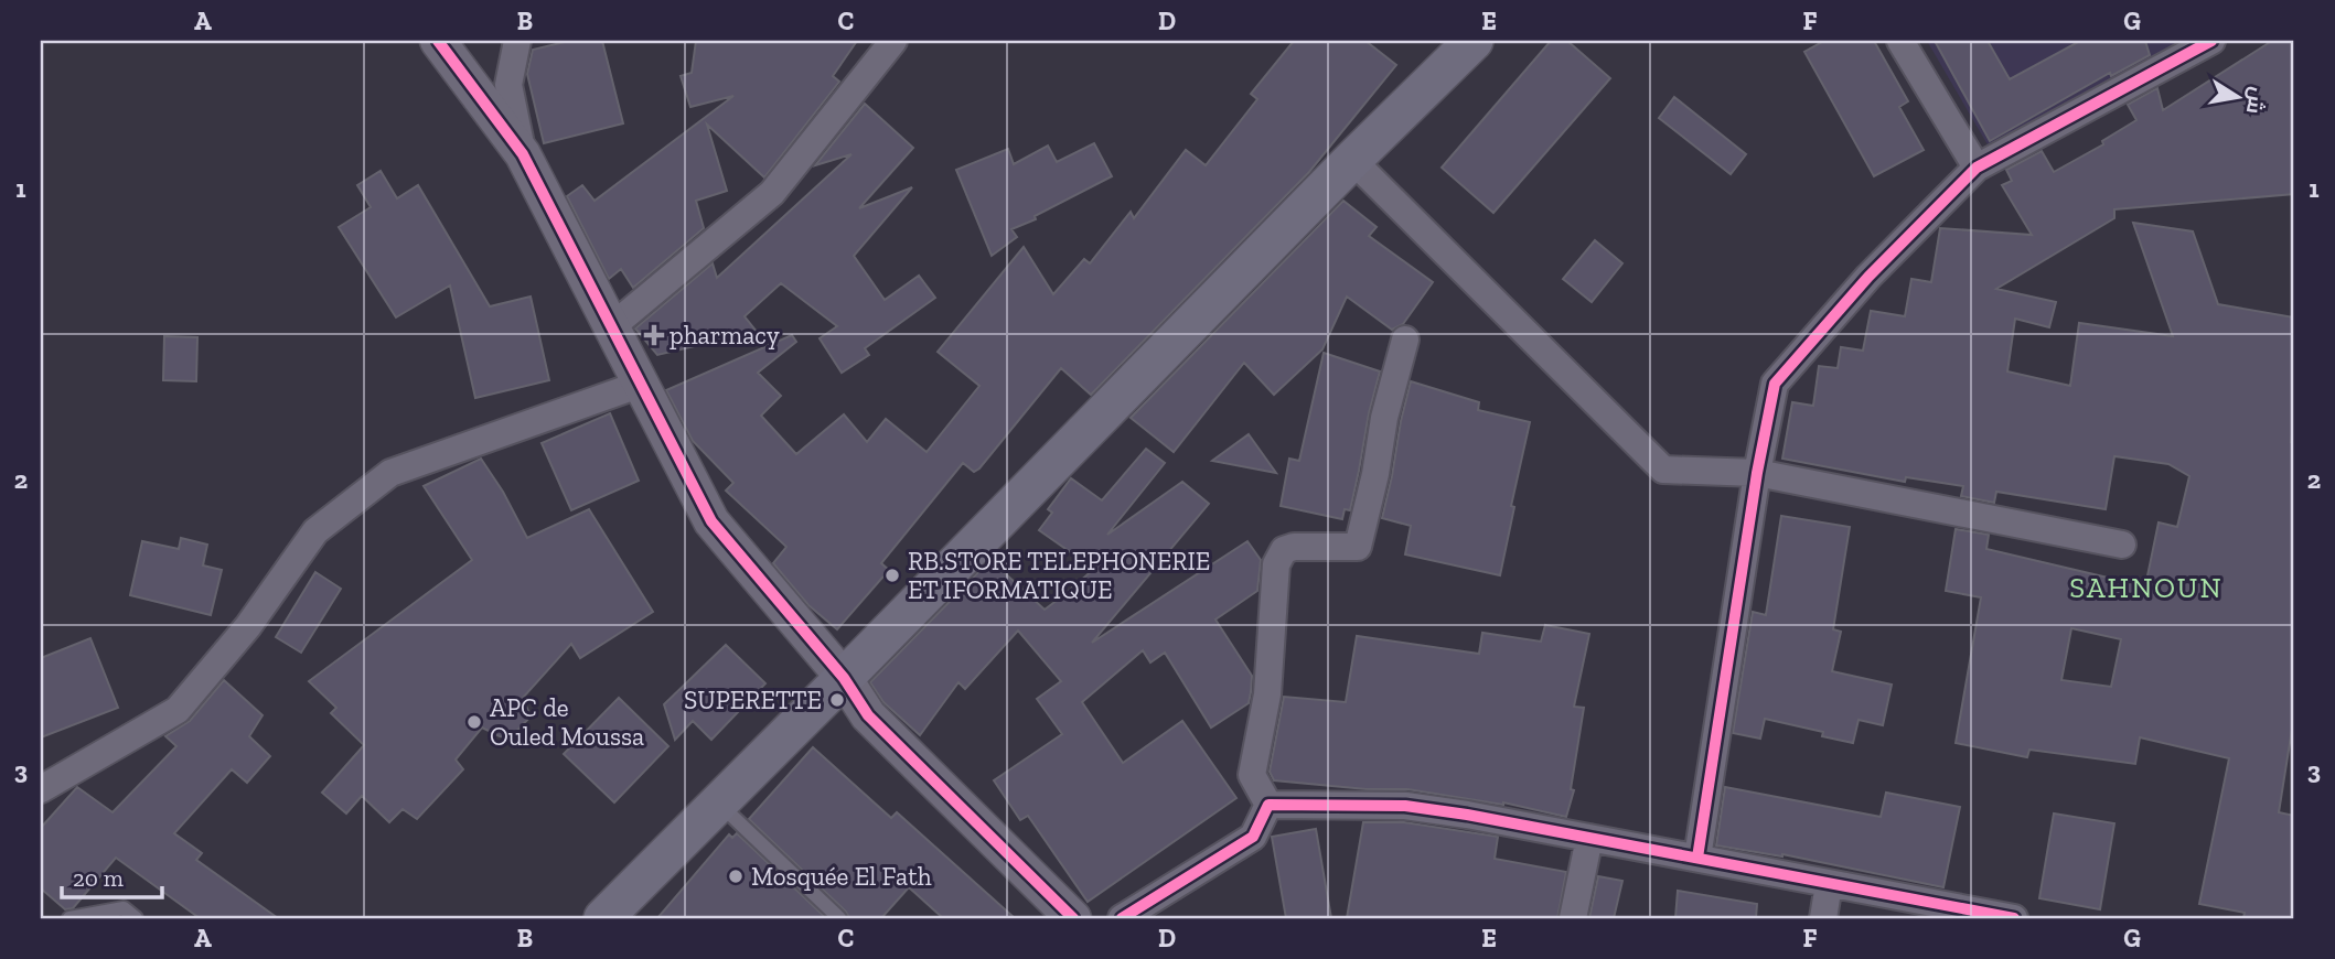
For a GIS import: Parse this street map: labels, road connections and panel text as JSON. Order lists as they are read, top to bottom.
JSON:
{
  "districts": ["SAHNOUN"],
  "places": {
    "health": ["pharmacy"],
    "other": [
      "RB.STORE TELEPHONERIE ET IFORMATIQUE",
      "SUPERETTE",
      "APC de Ouled Moussa",
      "Mosquée El Fath"
    ]
  },
  "scale_bar": "20 m",
  "north": "right",
  "grid": {
    "columns": [
      "A",
      "B",
      "C",
      "D",
      "E",
      "F",
      "G"
    ],
    "rows": ["1", "2", "3"]
  }
}
